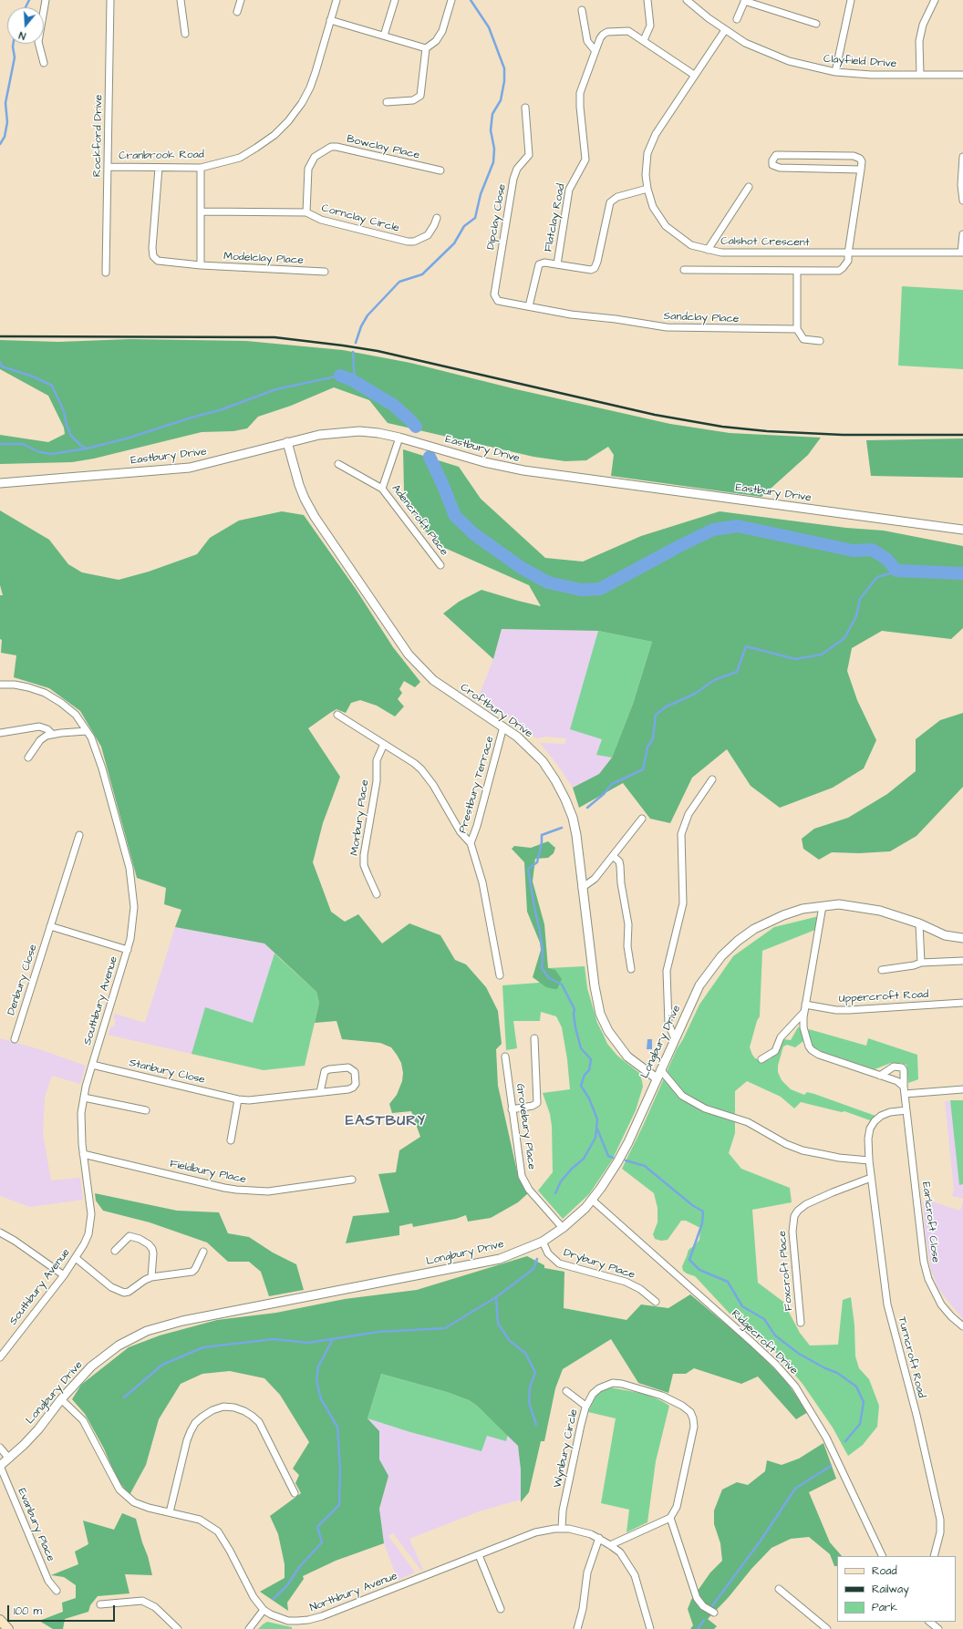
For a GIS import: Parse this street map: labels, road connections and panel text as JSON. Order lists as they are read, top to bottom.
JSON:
{
  "streets": {
    "street": [
      "Clayfield Drive",
      "Rockford Drive",
      "Bowclay Place",
      "Cranbrook Road",
      "Dipclay Close",
      "Flatclay Road",
      "Cornclay Circle",
      "Calshot Crescent",
      "Modelclay Place",
      "Sandclay Place",
      "Eastbury Drive",
      "Adencroft Place",
      "Croftbury Drive",
      "Prestbury Terrace",
      "Morbury Place",
      "Denbury Close",
      "Uppercroft Road",
      "Southbury Avenue",
      "Longbury Drive",
      "Stanbury Close",
      "Grovebury Place",
      "Fieldbury Place",
      "Earlcroft Close",
      "Drybury Place",
      "Foxcroft Place",
      "Ridgecroft Drive",
      "Turncroft Road",
      "Wynbury Circle",
      "Evanbury Place",
      "Northbury Avenue"
    ]
  },
  "crossings": [
    ["Clayfield Drive", "Calshot Crescent"],
    ["Rockford Drive", "Cranbrook Road"],
    ["Bowclay Place", "Cornclay Circle"],
    ["Cranbrook Road", "Modelclay Place"],
    ["Dipclay Close", "Sandclay Place"],
    ["Flatclay Road", "Calshot Crescent"],
    ["Eastbury Drive", "Adencroft Place"],
    ["Eastbury Drive", "Croftbury Drive"],
    ["Croftbury Drive", "Prestbury Terrace"],
    ["Croftbury Drive", "Longbury Drive"],
    ["Southbury Avenue", "Stanbury Close"],
    ["Southbury Avenue", "Fieldbury Place"],
    ["Longbury Drive", "Grovebury Place"],
    ["Longbury Drive", "Drybury Place"],
    ["Longbury Drive", "Ridgecroft Drive"],
    ["Longbury Drive", "Evanbury Place"],
    ["Longbury Drive", "Northbury Avenue"],
    ["Foxcroft Place", "Turncroft Road"],
    ["Wynbury Circle", "Northbury Avenue"]
  ],
  "districts": ["EASTBURY"],
  "legend": ["Road", "Railway", "Park"],
  "scale_bar": "100 m",
  "north": "bottom"
}
